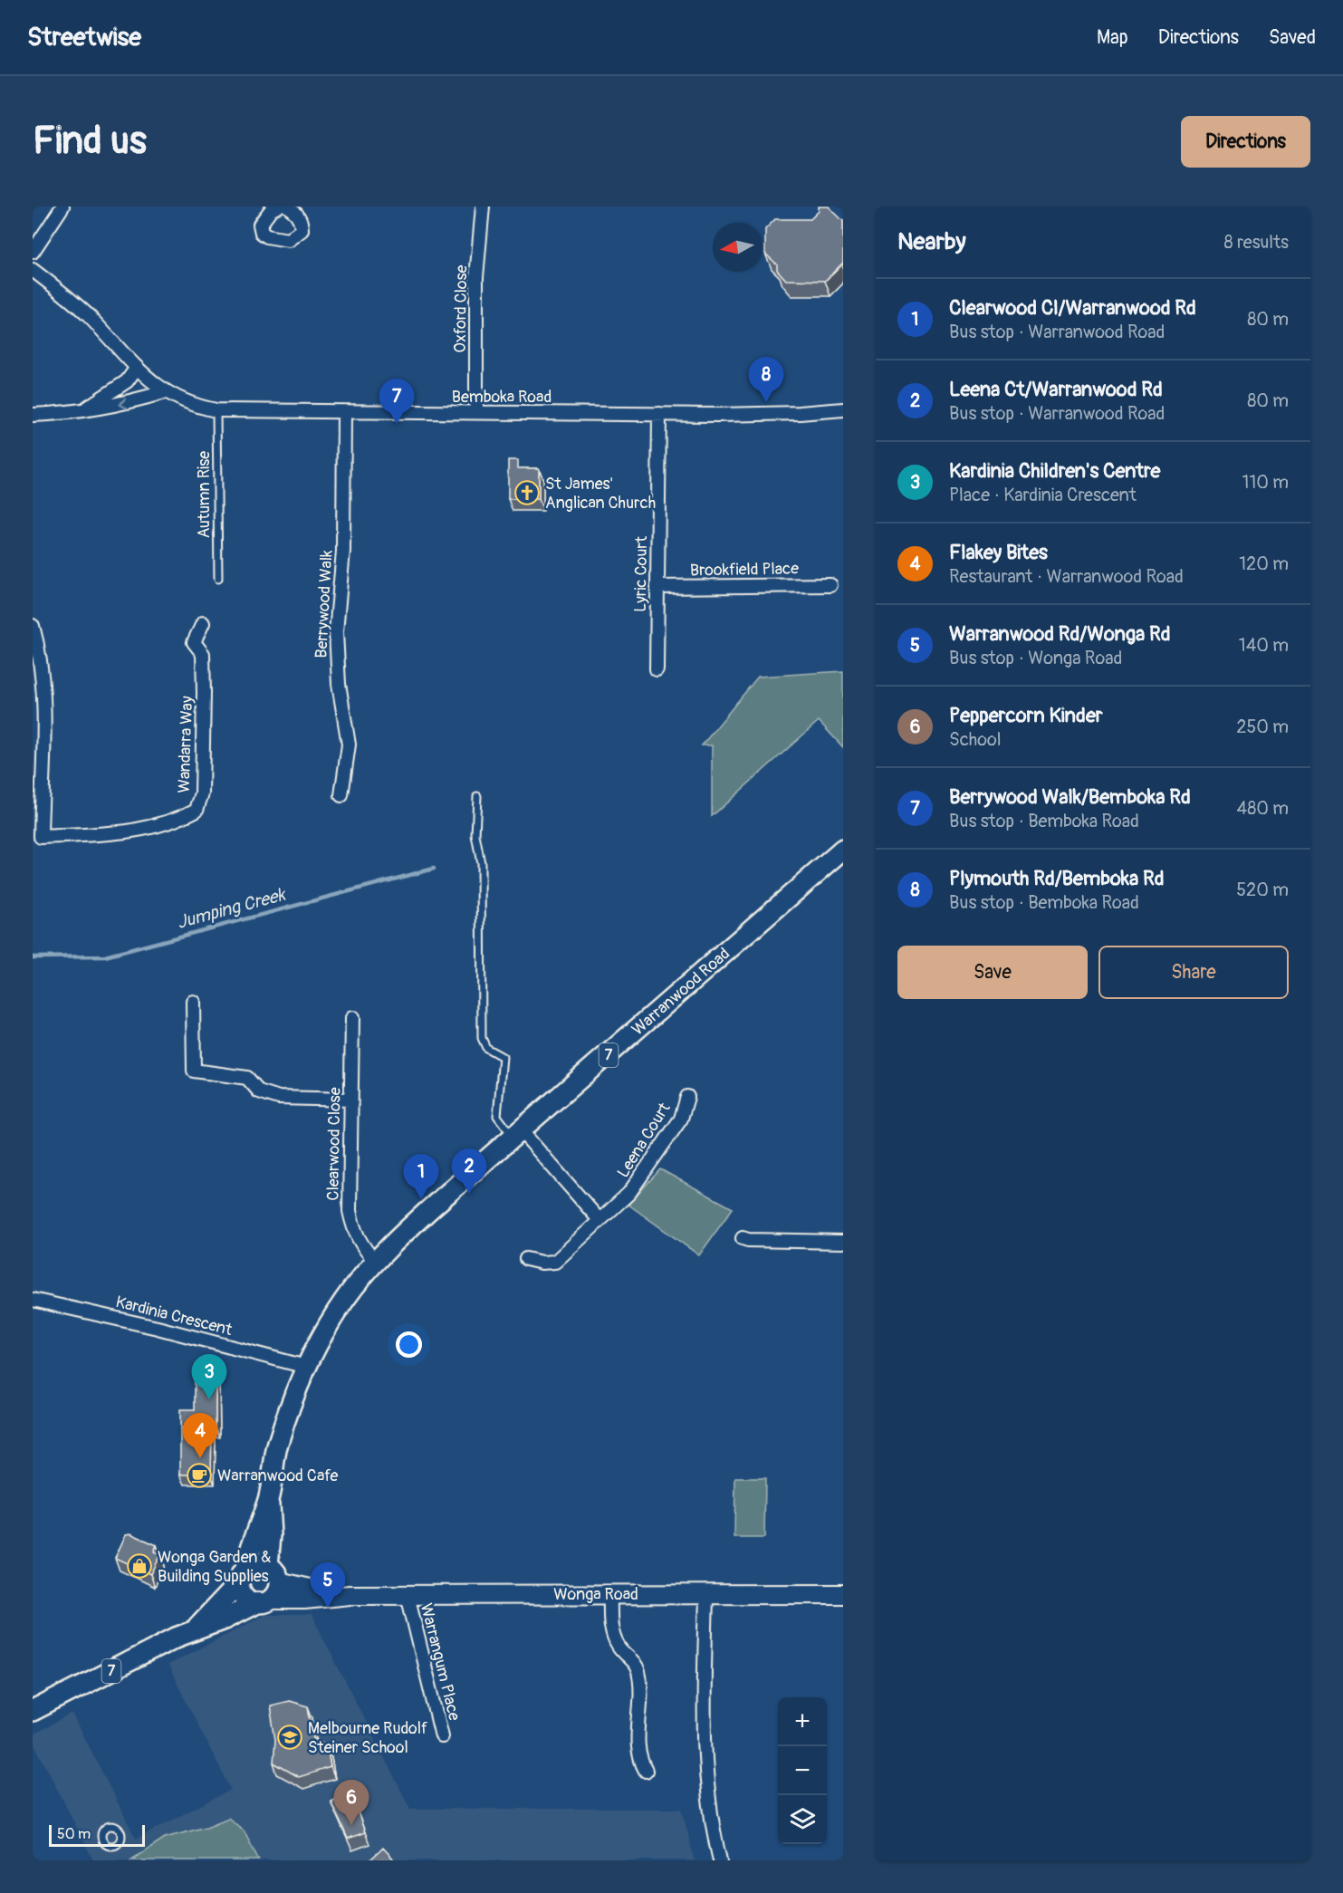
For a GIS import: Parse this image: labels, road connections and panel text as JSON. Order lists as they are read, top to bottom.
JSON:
{
  "streets": {
    "main road": ["Warranwood Road", "7", "Wonga Road"],
    "street": [
      "Oxford Close",
      "Bemboka Road",
      "Brookfield Place",
      "Lyric Court",
      "Berrywood Walk",
      "Wandarra Way",
      "Leena Court",
      "Clearwood Close",
      "Kardinia Crescent",
      "Warrangum Place"
    ],
    "lane": ["Autumn Rise"]
  },
  "crossings": [
    ["Oxford Close", "Bemboka Road"],
    ["Bemboka Road", "Autumn Rise"],
    ["Bemboka Road", "Lyric Court"],
    ["Bemboka Road", "Berrywood Walk"],
    ["Brookfield Place", "Lyric Court"],
    ["Warranwood Road", "Clearwood Close"],
    ["Warranwood Road", "Kardinia Crescent"],
    ["Warranwood Road", "Wonga Road"],
    ["Wonga Road", "Warrangum Place"]
  ],
  "water": ["Jumping Creek"],
  "places": {
    "church": ["St James' Anglican Church"],
    "cafe": ["Warranwood Cafe"],
    "shop": ["Wonga Garden & Building Supplies"],
    "school or university": ["Melbourne Rudolf Steiner School"]
  },
  "scale_bar": "50 m",
  "north": "left",
  "page": {
    "header": "Streetwise",
    "nav": ["Map", "Directions", "Saved"],
    "buttons": [
      "Directions",
      ["Save", "Share"]
    ],
    "title": "Find us",
    "heading": ["Nearby", "8 results"],
    "list": [
      {
        "mark": "1",
        "name": "Clearwood Cl/Warranwood Rd",
        "note": "Bus stop · Warranwood Road",
        "value": "80 m"
      },
      {
        "mark": "2",
        "name": "Leena Ct/Warranwood Rd",
        "note": "Bus stop · Warranwood Road",
        "value": "80 m"
      },
      {
        "mark": "3",
        "name": "Kardinia Children's Centre",
        "note": "Place · Kardinia Crescent",
        "value": "110 m"
      },
      {
        "mark": "4",
        "name": "Flakey Bites",
        "note": "Restaurant · Warranwood Road",
        "value": "120 m"
      },
      {
        "mark": "5",
        "name": "Warranwood Rd/Wonga Rd",
        "note": "Bus stop · Wonga Road",
        "value": "140 m"
      },
      {
        "mark": "6",
        "name": "Peppercorn Kinder",
        "note": "School",
        "value": "250 m"
      },
      {
        "mark": "7",
        "name": "Berrywood Walk/Bemboka Rd",
        "note": "Bus stop · Bemboka Road",
        "value": "480 m"
      },
      {
        "mark": "8",
        "name": "Plymouth Rd/Bemboka Rd",
        "note": "Bus stop · Bemboka Road",
        "value": "520 m"
      }
    ],
    "pins": [
      "8",
      "7",
      "2",
      "1",
      "3",
      "4",
      "5",
      "6"
    ],
    "map_buttons": ["+", "−"],
    "scale": "50 m"
  }
}
